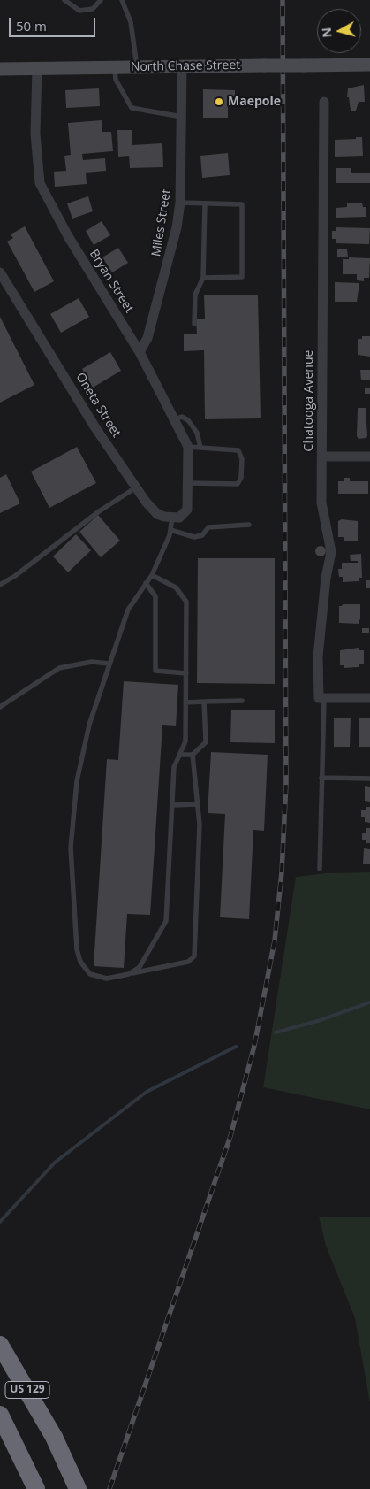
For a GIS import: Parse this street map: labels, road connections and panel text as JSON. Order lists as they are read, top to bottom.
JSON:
{
  "streets": {
    "highway": ["US 129"],
    "main road": ["North Chase Street"],
    "street": [
      "Miles Street",
      "Bryan Street",
      "Chatooga Avenue",
      "Oneta Street"
    ]
  },
  "crossings": [
    ["North Chase Street", "Miles Street"],
    ["North Chase Street", "Bryan Street"],
    ["Miles Street", "Bryan Street"],
    ["Bryan Street", "Oneta Street"]
  ],
  "places": ["Maepole"],
  "scale_bar": "50 m",
  "north": "left"
}
